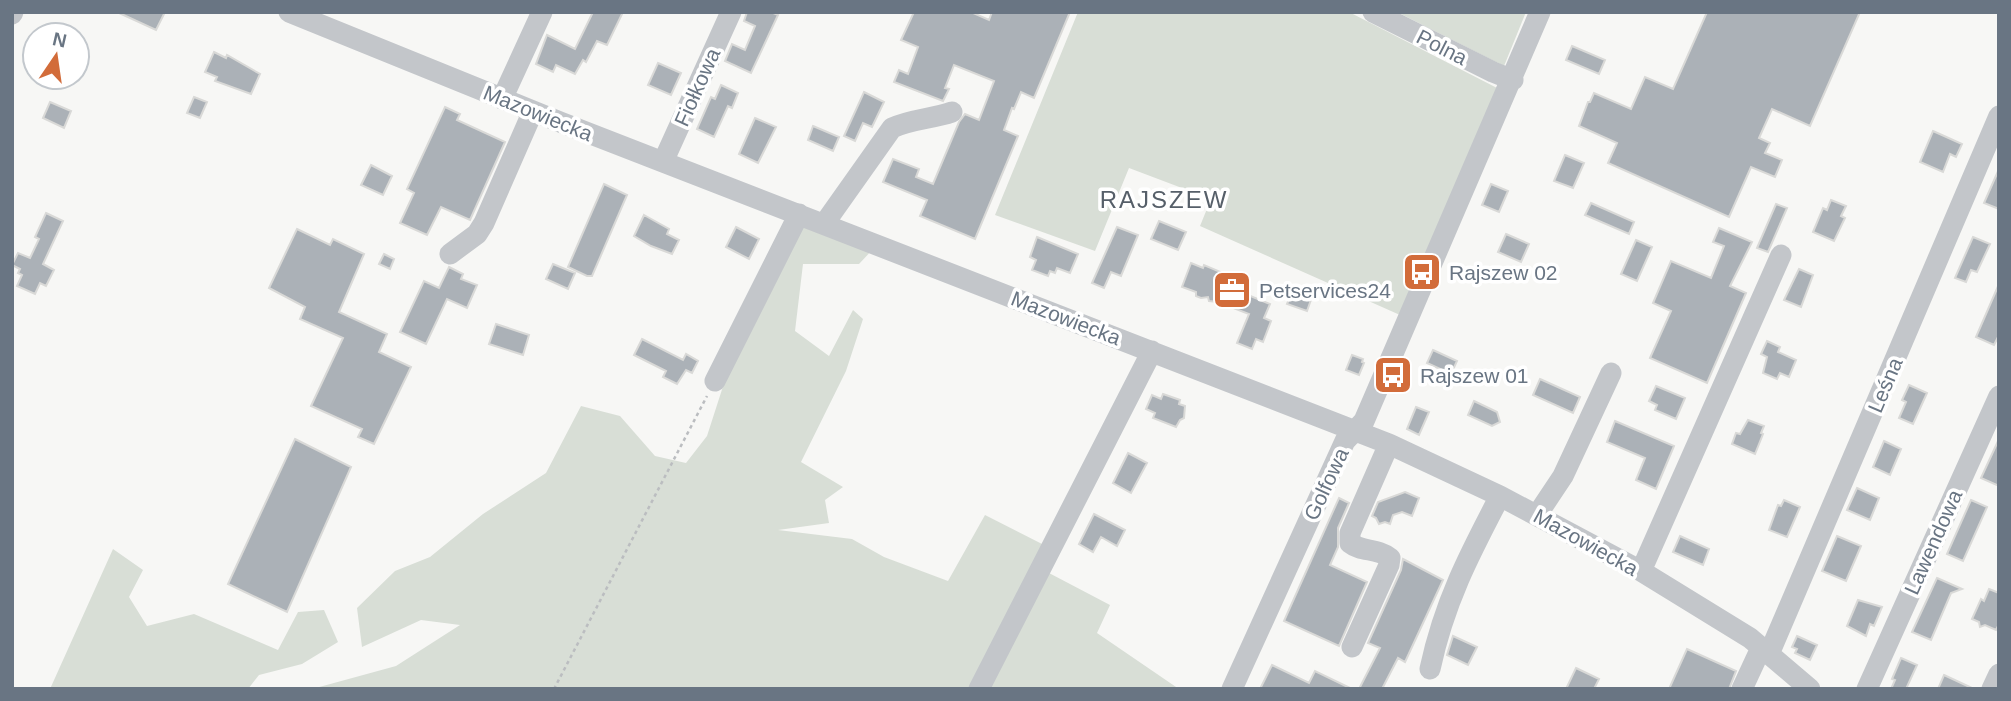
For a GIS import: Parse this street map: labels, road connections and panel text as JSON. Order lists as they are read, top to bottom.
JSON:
{
  "streets": {
    "street": [
      "Polna",
      "Fiołkowa",
      "Mazowiecka",
      "Leśna",
      "Golfowa",
      "Lawendowa"
    ]
  },
  "crossings": [
    ["Polna", "Golfowa"],
    ["Fiołkowa", "Mazowiecka"],
    ["Mazowiecka", "Leśna"],
    ["Mazowiecka", "Golfowa"]
  ],
  "districts": ["RAJSZEW"],
  "places": {
    "bus stop": ["Rajszew 02", "Rajszew 01"],
    "office": ["Petservices24"]
  },
  "north": "top"
}
